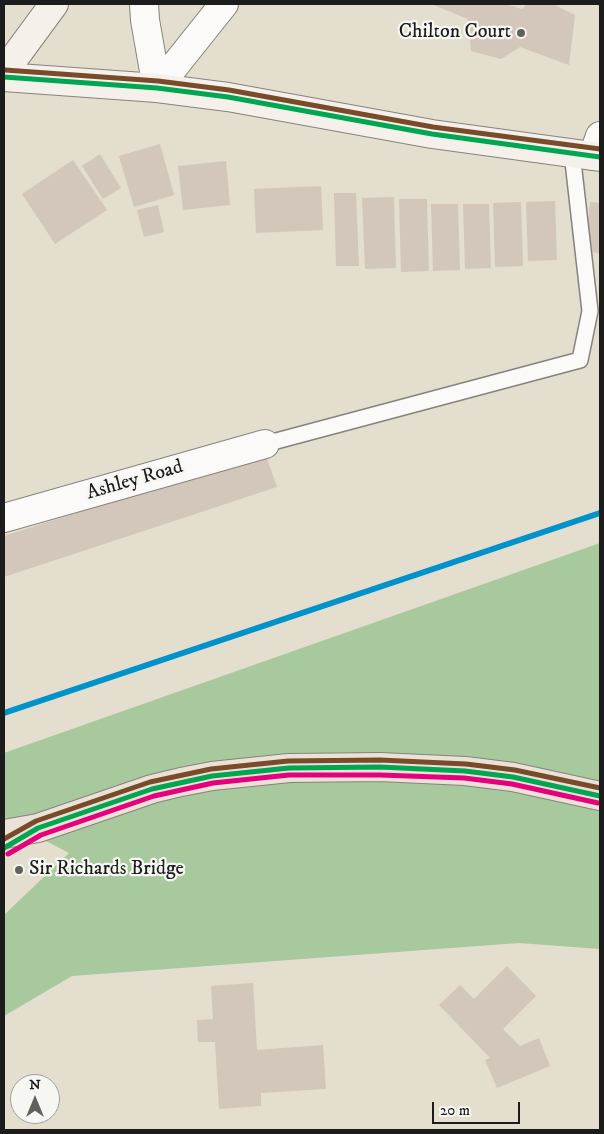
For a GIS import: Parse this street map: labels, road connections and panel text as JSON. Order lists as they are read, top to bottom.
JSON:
{
  "streets": {
    "street": ["Ashley Road"]
  },
  "places": ["Chilton Court", "Sir Richards Bridge"],
  "scale_bar": "20 m",
  "north": "top"
}
